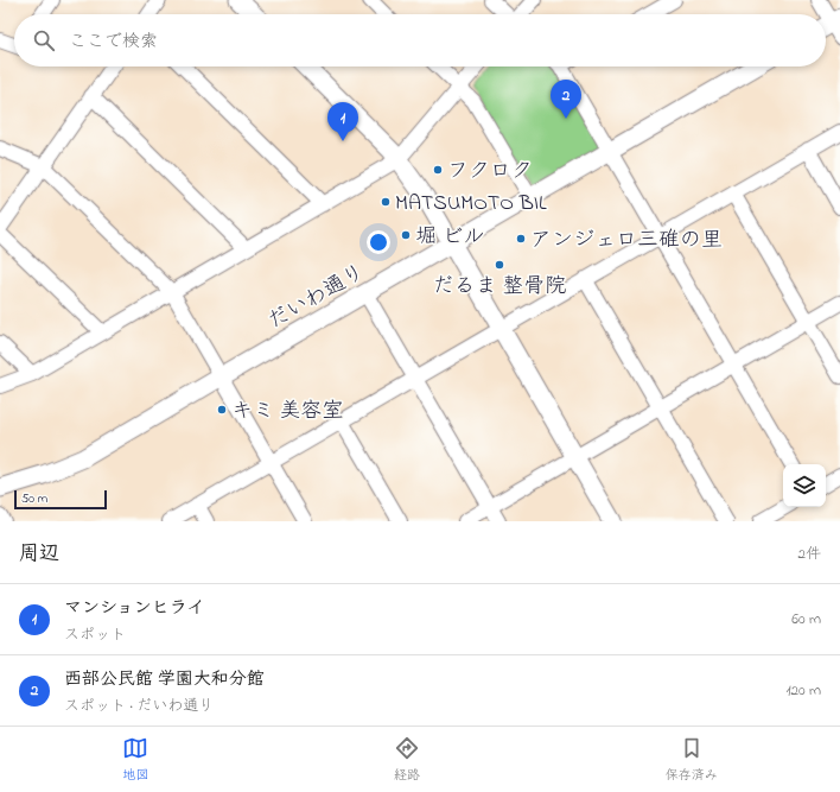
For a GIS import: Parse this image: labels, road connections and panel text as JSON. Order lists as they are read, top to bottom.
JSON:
{
  "streets": {
    "street": ["だいわ通り"]
  },
  "places": [
    "フクロク",
    "MATSUMOTO BIL",
    "堀 ビル",
    "アンジェロ三碓の里",
    "だるま 整骨院",
    "キミ 美容室"
  ],
  "scale_bar": "50 m",
  "page": {
    "search": "ここで検索",
    "pins": ["2", "1"],
    "scale": "50 m",
    "heading": ["周辺", "2件"],
    "list": [
      {
        "mark": "1",
        "name": "マンションヒライ",
        "note": "スポット",
        "value": "60 m"
      },
      {
        "mark": "2",
        "name": "西部公民館 学園大和分館",
        "note": "スポット · だいわ通り",
        "value": "120 m"
      }
    ],
    "nav": ["地図", "経路", "保存済み"]
  }
}
